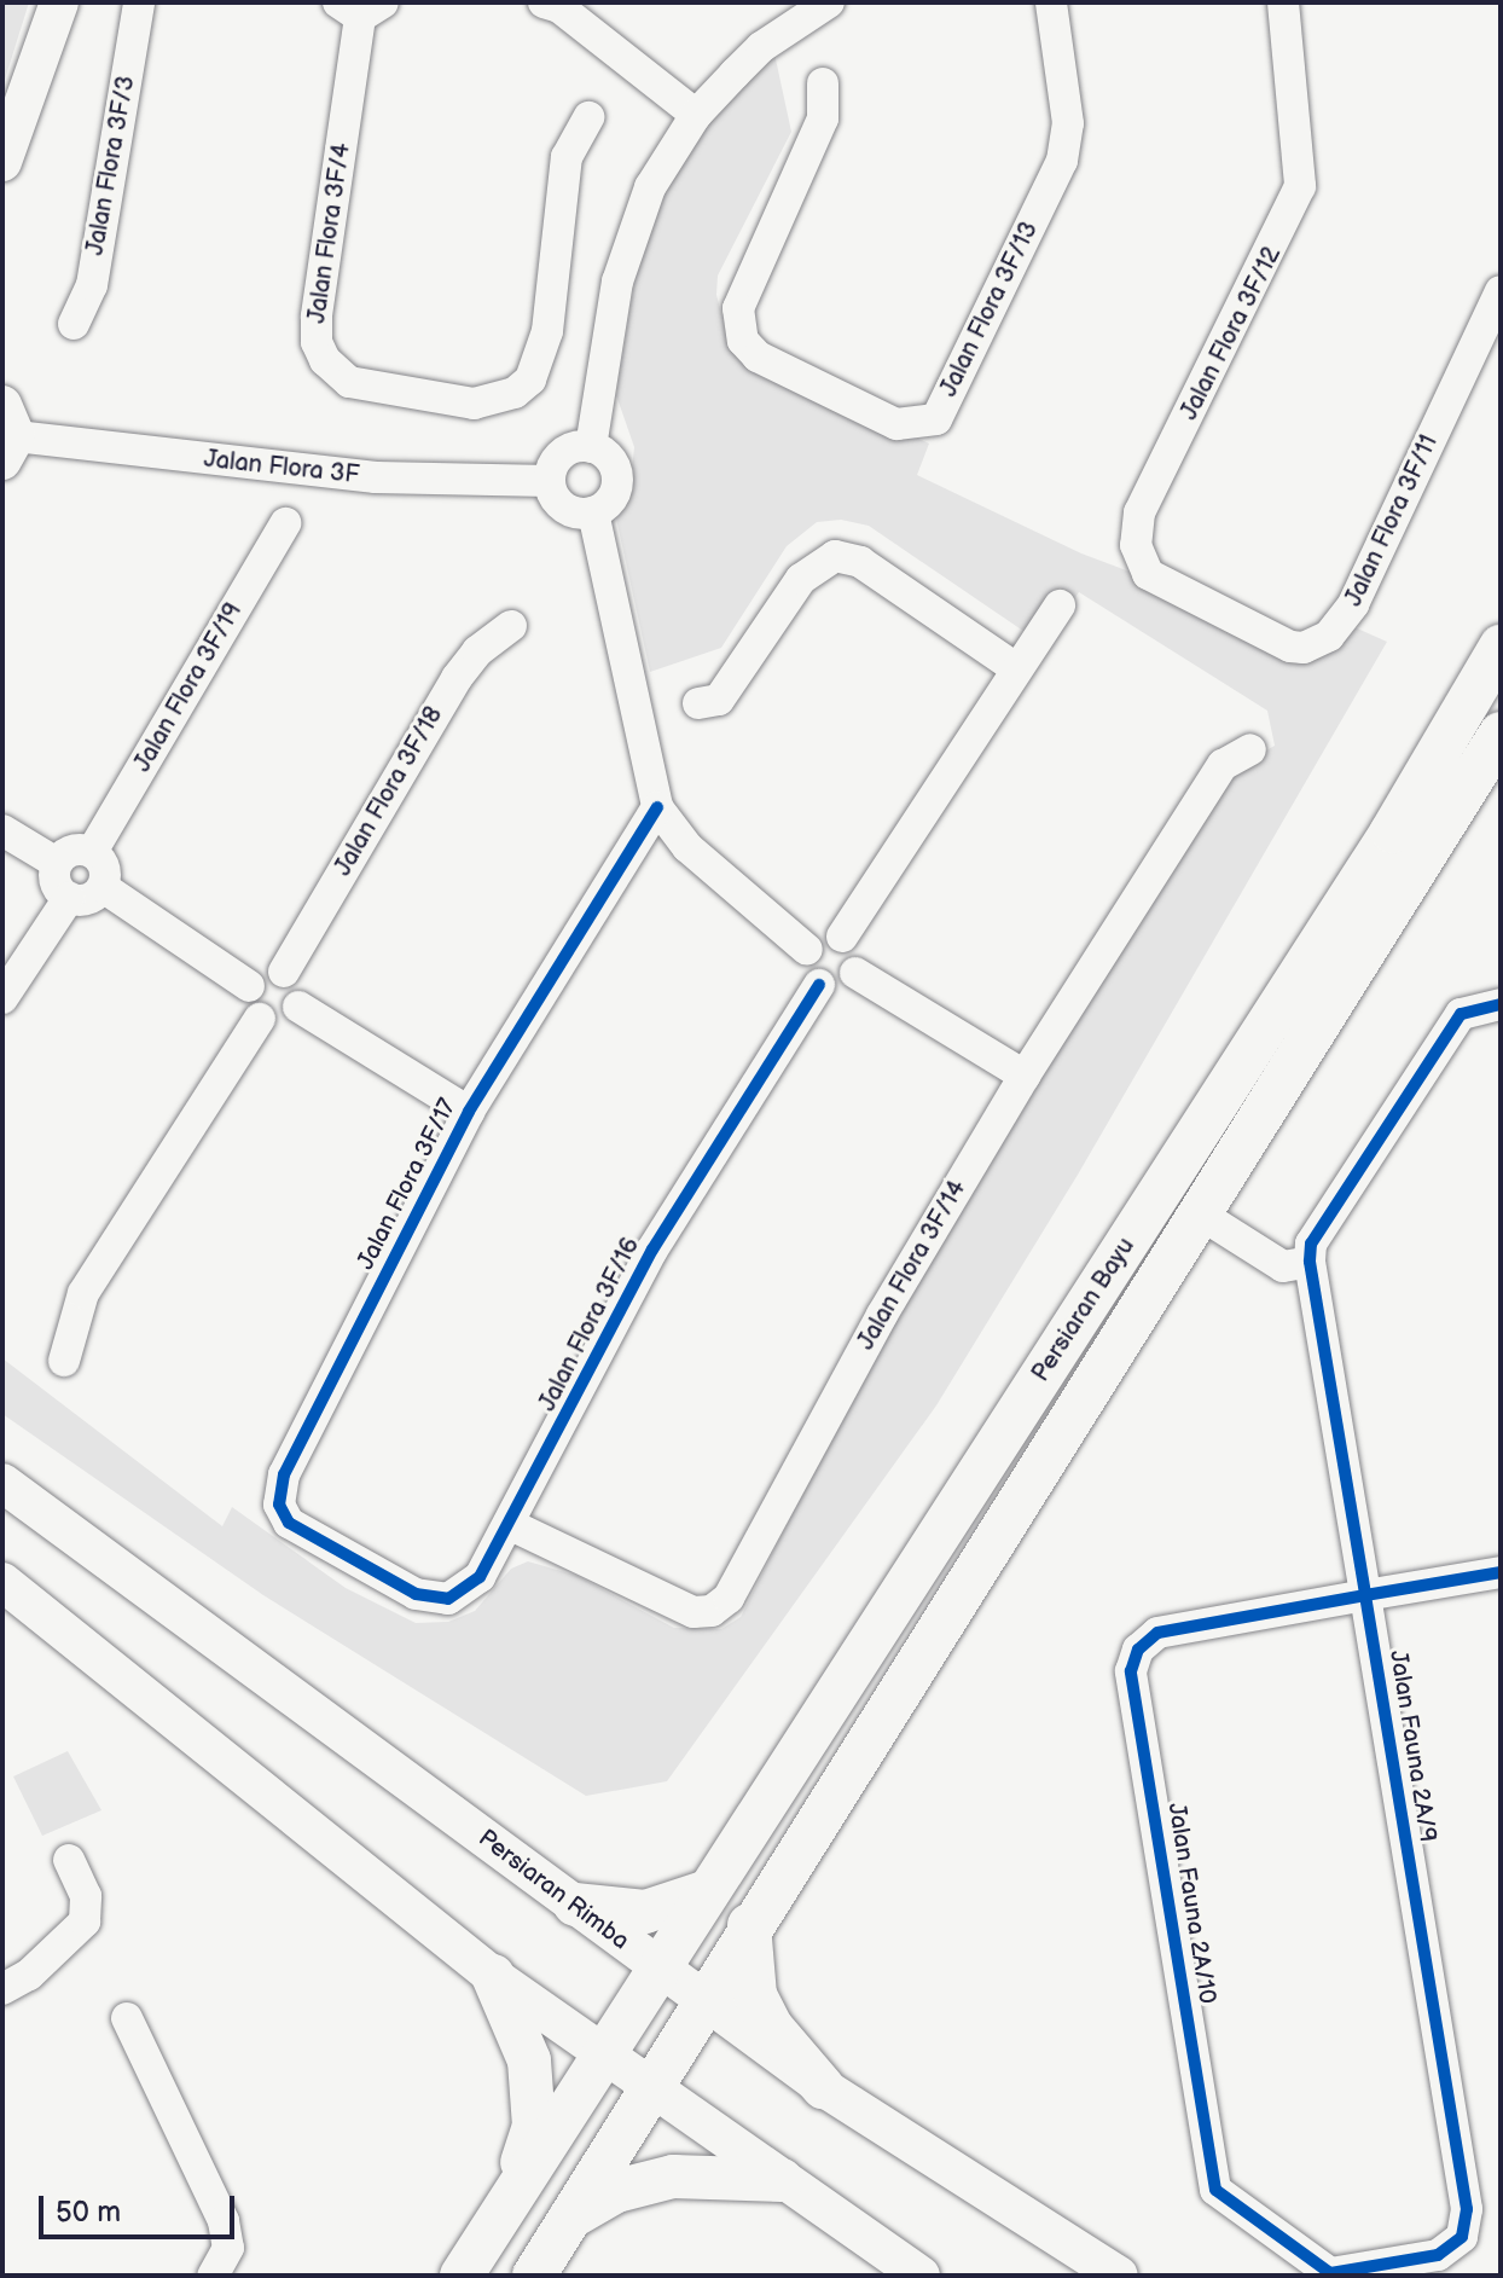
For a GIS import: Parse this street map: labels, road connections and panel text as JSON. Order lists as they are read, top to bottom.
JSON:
{
  "streets": {
    "main road": ["Persiaran Bayu"],
    "street": [
      "Jalan Flora 3F/3",
      "Jalan Flora 3F/4",
      "Jalan Flora 3F/13",
      "Jalan Flora 3F/12",
      "Jalan Flora 3F",
      "Jalan Flora 3F/11",
      "Jalan Flora 3F/19",
      "Jalan Flora 3F/18",
      "Jalan Flora 3F/17",
      "Jalan Flora 3F/14",
      "Jalan Flora 3F/16",
      "Jalan Fauna 2A/9",
      "Persiaran Rimba",
      "Jalan Fauna 2A/10"
    ]
  },
  "crossings": [
    ["Jalan Flora 3F/12", "Jalan Flora 3F/11"],
    ["Jalan Flora 3F/17", "Jalan Flora 3F/16"],
    ["Jalan Flora 3F/14", "Jalan Flora 3F/16"],
    ["Persiaran Bayu", "Persiaran Rimba"],
    ["Jalan Fauna 2A/9", "Jalan Fauna 2A/10"]
  ],
  "scale_bar": "50 m"
}
